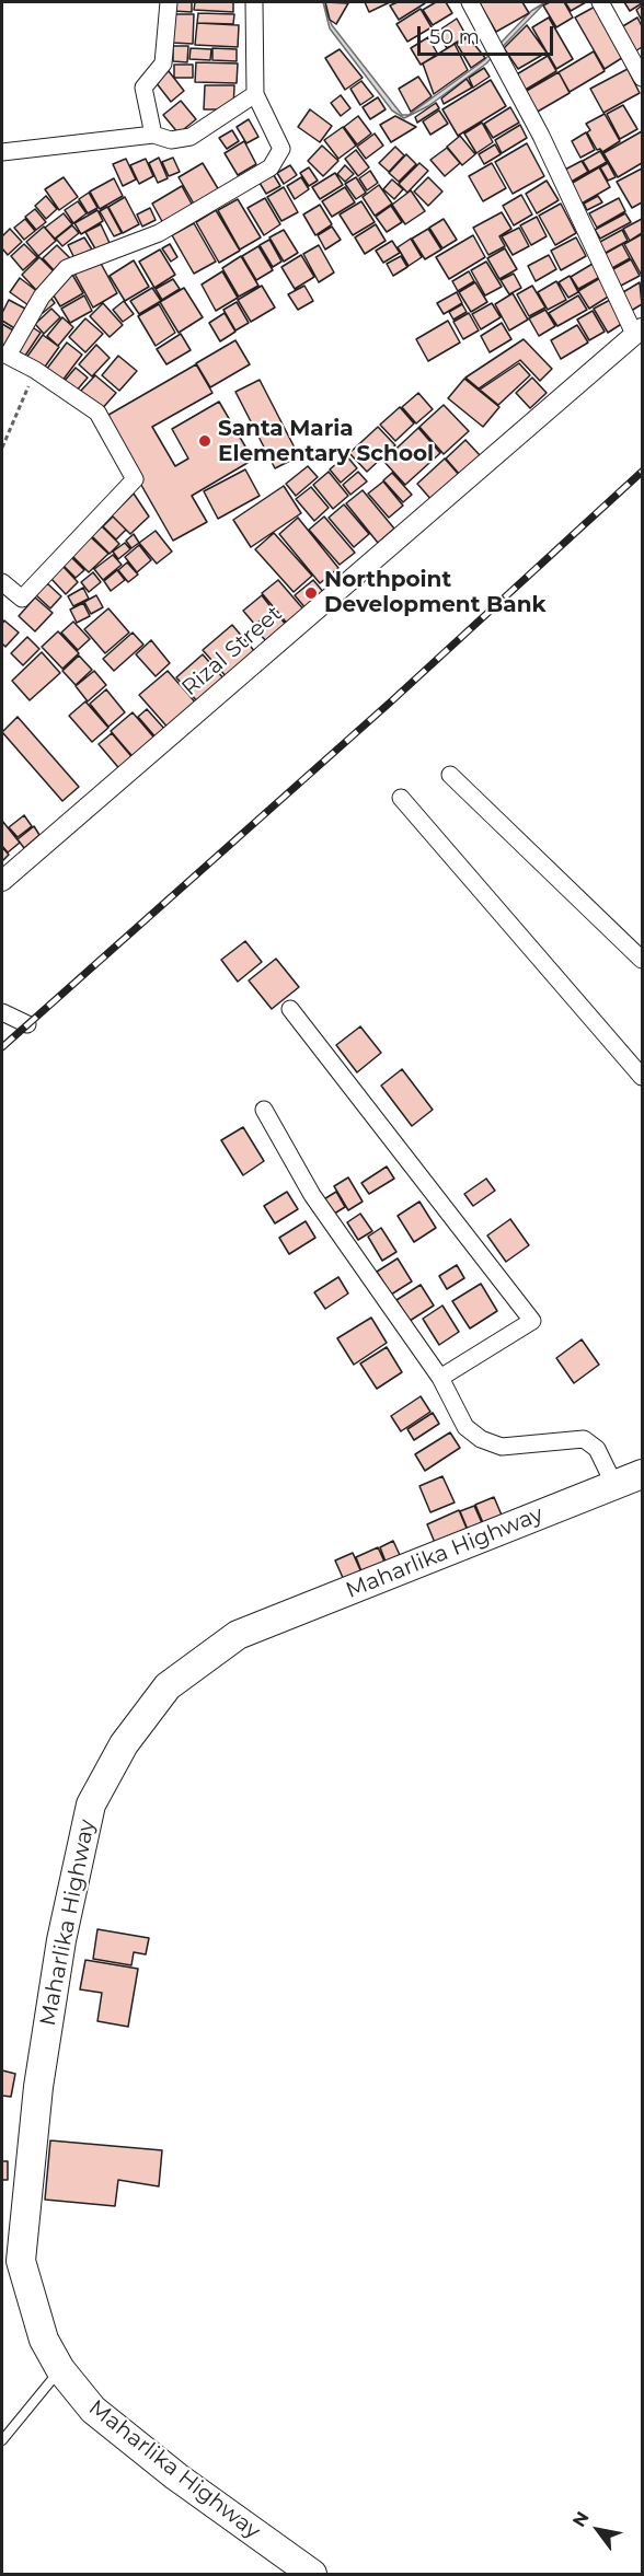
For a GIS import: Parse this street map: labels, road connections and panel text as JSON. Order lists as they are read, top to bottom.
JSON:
{
  "streets": {
    "highway": ["Maharlika Highway"],
    "street": ["Rizal Street"]
  },
  "places": ["Santa Maria Elementary School", "Northpoint Development Bank"],
  "scale_bar": "50 m",
  "north": "top left"
}
